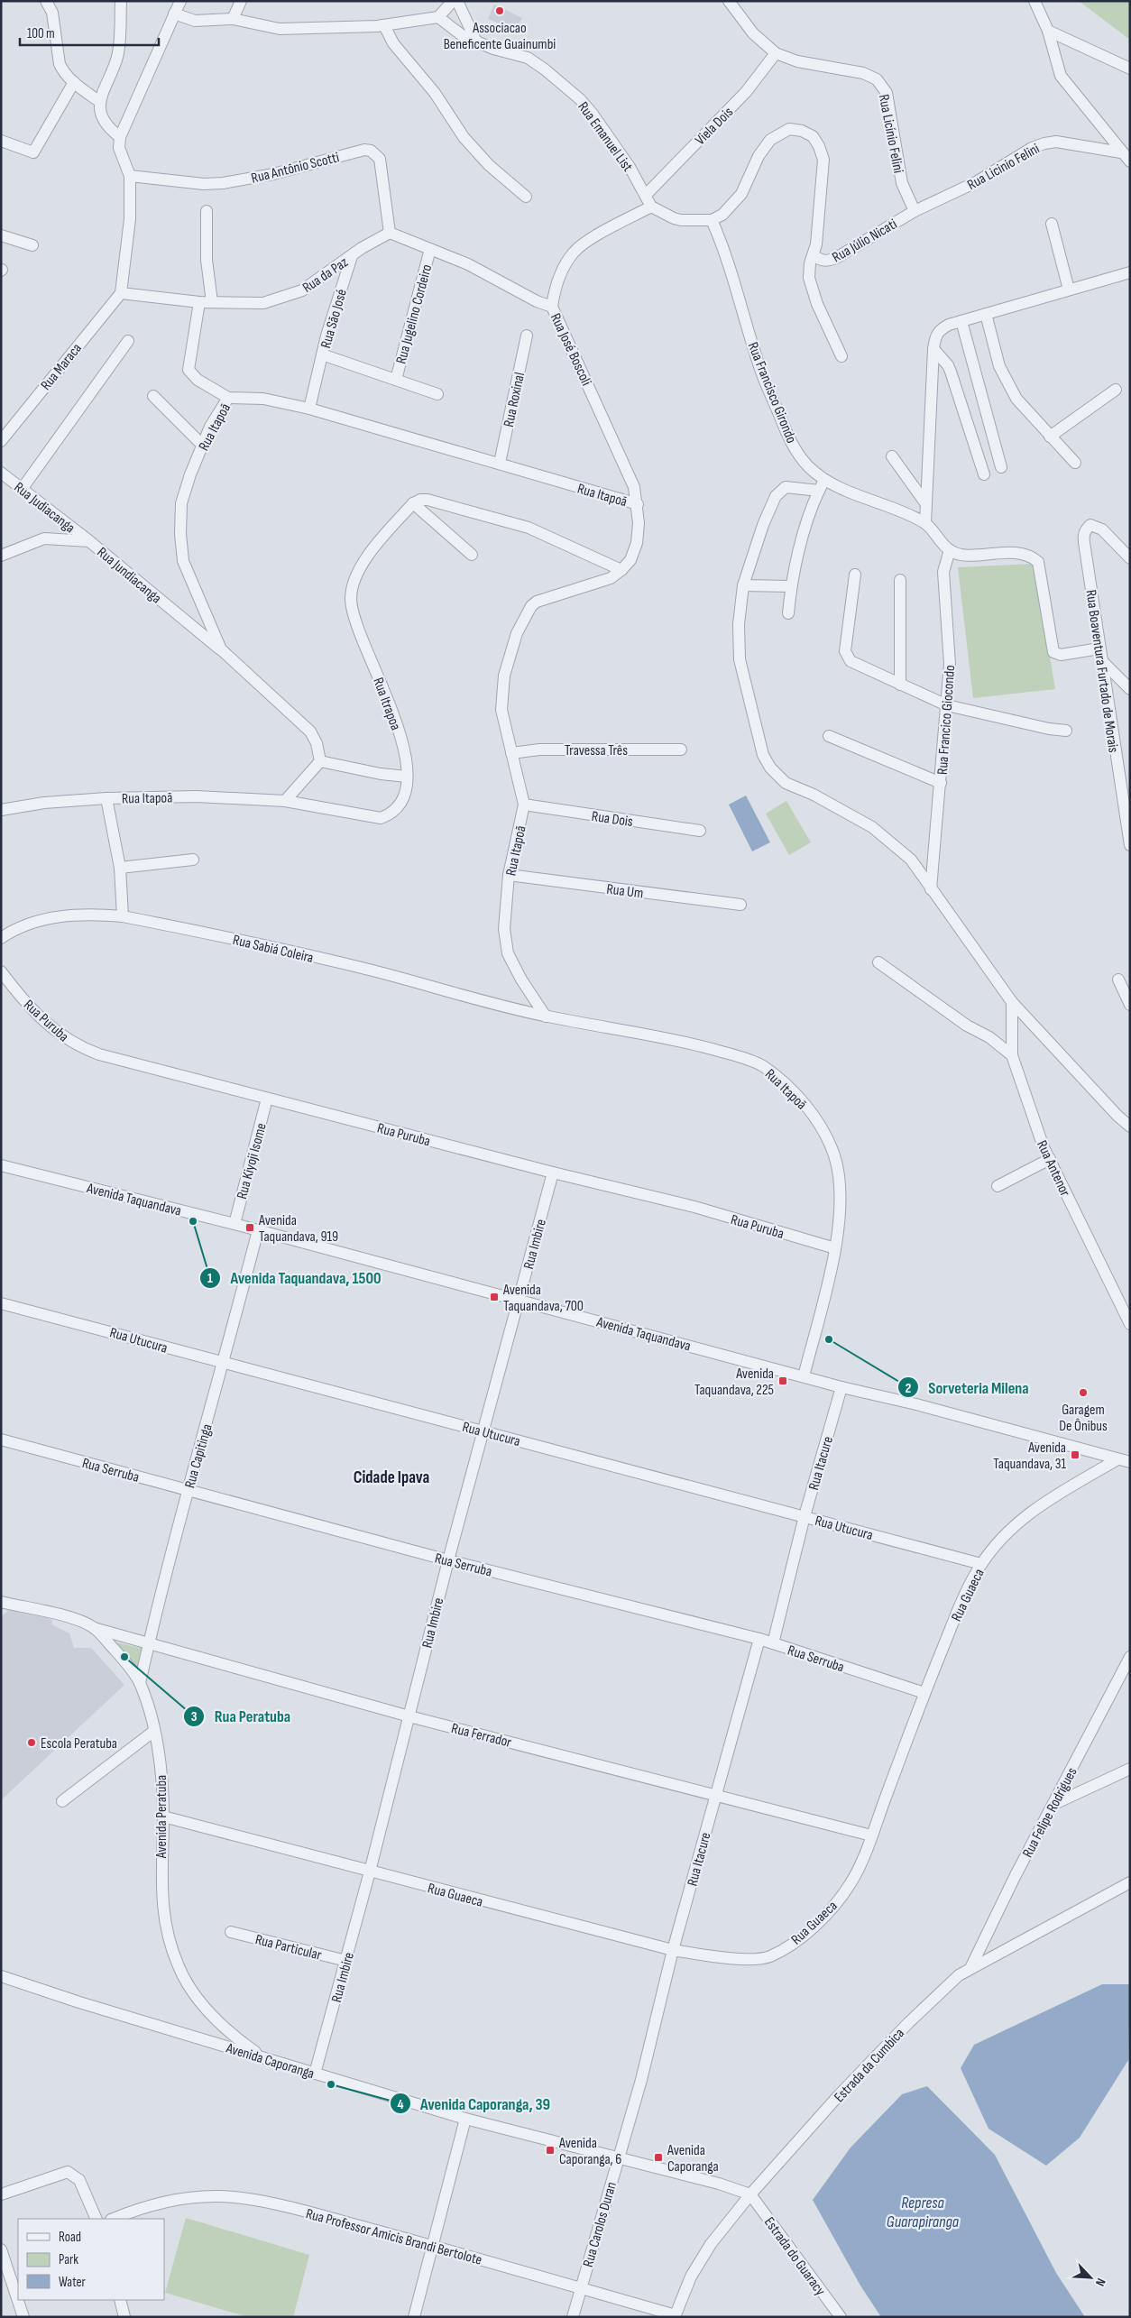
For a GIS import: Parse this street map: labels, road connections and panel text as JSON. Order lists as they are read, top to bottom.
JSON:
{
  "streets": {
    "street": [
      "Viela Dois",
      "Rua Licínio Felini",
      "Rua Emanuel List",
      "Rua Licinio Felini",
      "Rua Antônio Scotti",
      "Rua Júlio Nicati",
      "Rua da Paz",
      "Rua Jugelino Cordeiro",
      "Rua São José",
      "Rua José Boscoli",
      "Rua Maraca",
      "Rua Francisco Girondo",
      "Rua Roxinal",
      "Rua Itapoã",
      "Rua Judiacanga",
      "Rua Jundiacanga",
      "Rua Boaventura Furtado de Morais",
      "Rua Itrapoa",
      "Rua Francico Giocondo",
      "Travessa Três",
      "Rua Dois",
      "Rua Um",
      "Rua Sabiá Coleira",
      "Rua Puruba",
      "Rua Kiyoji Isome",
      "Rua Antenor",
      "Avenida Taquandava",
      "Rua Imbire",
      "Rua Utucura",
      "Rua Capitinga",
      "Rua Itacure",
      "Rua Serruba",
      "Rua Guaeca",
      "Rua Ferrador",
      "Rua Felipe Rodrigues",
      "Avenida Peratuba",
      "Rua Particular",
      "Avenida Caporanga",
      "Estrada da Cumbica",
      "Rua Carolos Duran",
      "Rua Professor Amicis Brandi Bertolote",
      "Estrada do Guaracy"
    ]
  },
  "crossings": [
    ["Viela Dois", "Rua Licínio Felini"],
    ["Viela Dois", "Rua Emanuel List"],
    ["Rua Licínio Felini", "Rua Licinio Felini"],
    ["Rua Licínio Felini", "Rua Júlio Nicati"],
    ["Rua Emanuel List", "Rua José Boscoli"],
    ["Rua Licinio Felini", "Rua Júlio Nicati"],
    ["Rua Antônio Scotti", "Rua da Paz"],
    ["Rua da Paz", "Rua São José"],
    ["Rua da Paz", "Rua Maraca"],
    ["Rua Jugelino Cordeiro", "Rua São José"],
    ["Rua São José", "Rua Itapoã"],
    ["Rua José Boscoli", "Rua Itapoã"],
    ["Rua Francisco Girondo", "Rua Francico Giocondo"],
    ["Rua Roxinal", "Rua Itapoã"],
    ["Rua Itapoã", "Rua Jundiacanga"],
    ["Rua Itapoã", "Rua Itrapoa"],
    ["Rua Itapoã", "Travessa Três"],
    ["Rua Itapoã", "Rua Dois"],
    ["Rua Itapoã", "Rua Um"],
    ["Rua Itapoã", "Rua Sabiá Coleira"],
    ["Rua Itapoã", "Rua Puruba"],
    ["Rua Itapoã", "Avenida Taquandava"],
    ["Rua Judiacanga", "Rua Jundiacanga"],
    ["Rua Puruba", "Rua Kiyoji Isome"],
    ["Rua Puruba", "Rua Imbire"],
    ["Rua Kiyoji Isome", "Avenida Taquandava"],
    ["Avenida Taquandava", "Rua Imbire"],
    ["Avenida Taquandava", "Rua Capitinga"],
    ["Avenida Taquandava", "Rua Itacure"],
    ["Avenida Taquandava", "Rua Guaeca"],
    ["Rua Imbire", "Rua Utucura"],
    ["Rua Imbire", "Rua Serruba"],
    ["Rua Imbire", "Rua Guaeca"],
    ["Rua Imbire", "Rua Ferrador"],
    ["Rua Imbire", "Rua Particular"],
    ["Rua Imbire", "Avenida Caporanga"],
    ["Rua Utucura", "Rua Capitinga"],
    ["Rua Utucura", "Rua Itacure"],
    ["Rua Utucura", "Rua Guaeca"],
    ["Rua Capitinga", "Rua Serruba"],
    ["Rua Capitinga", "Rua Ferrador"],
    ["Rua Capitinga", "Avenida Peratuba"],
    ["Rua Itacure", "Rua Serruba"],
    ["Rua Itacure", "Rua Guaeca"],
    ["Rua Itacure", "Rua Ferrador"],
    ["Rua Itacure", "Rua Carolos Duran"],
    ["Rua Serruba", "Rua Guaeca"],
    ["Rua Guaeca", "Rua Ferrador"],
    ["Rua Guaeca", "Avenida Peratuba"],
    ["Rua Ferrador", "Avenida Peratuba"],
    ["Rua Felipe Rodrigues", "Estrada da Cumbica"],
    ["Avenida Peratuba", "Avenida Caporanga"],
    ["Avenida Caporanga", "Estrada da Cumbica"],
    ["Avenida Caporanga", "Rua Carolos Duran"],
    ["Avenida Caporanga", "Estrada do Guaracy"],
    ["Estrada da Cumbica", "Rua Professor Amicis Brandi Bertolote"],
    ["Estrada da Cumbica", "Estrada do Guaracy"],
    ["Rua Carolos Duran", "Rua Professor Amicis Brandi Bertolote"]
  ],
  "districts": ["Cidade Ipava"],
  "water": ["Represa Guarapiranga"],
  "places": {
    "other": [
      "Associacao Beneficente Guainumbi",
      "Avenida Taquandava, 1500",
      "Sorveteria Milena",
      "Garagem De Ônibus",
      "Rua Peratuba",
      "Escola Peratuba",
      "Avenida Caporanga, 39"
    ],
    "transit": [
      "Avenida Taquandava, 919",
      "Avenida Taquandava, 700",
      "Avenida Taquandava, 225",
      "Avenida Taquandava, 31",
      "Avenida Caporanga, 6",
      "Avenida Caporanga"
    ]
  },
  "legend": ["Road", "Park", "Water"],
  "scale_bar": "100 m",
  "north": "bottom right"
}
